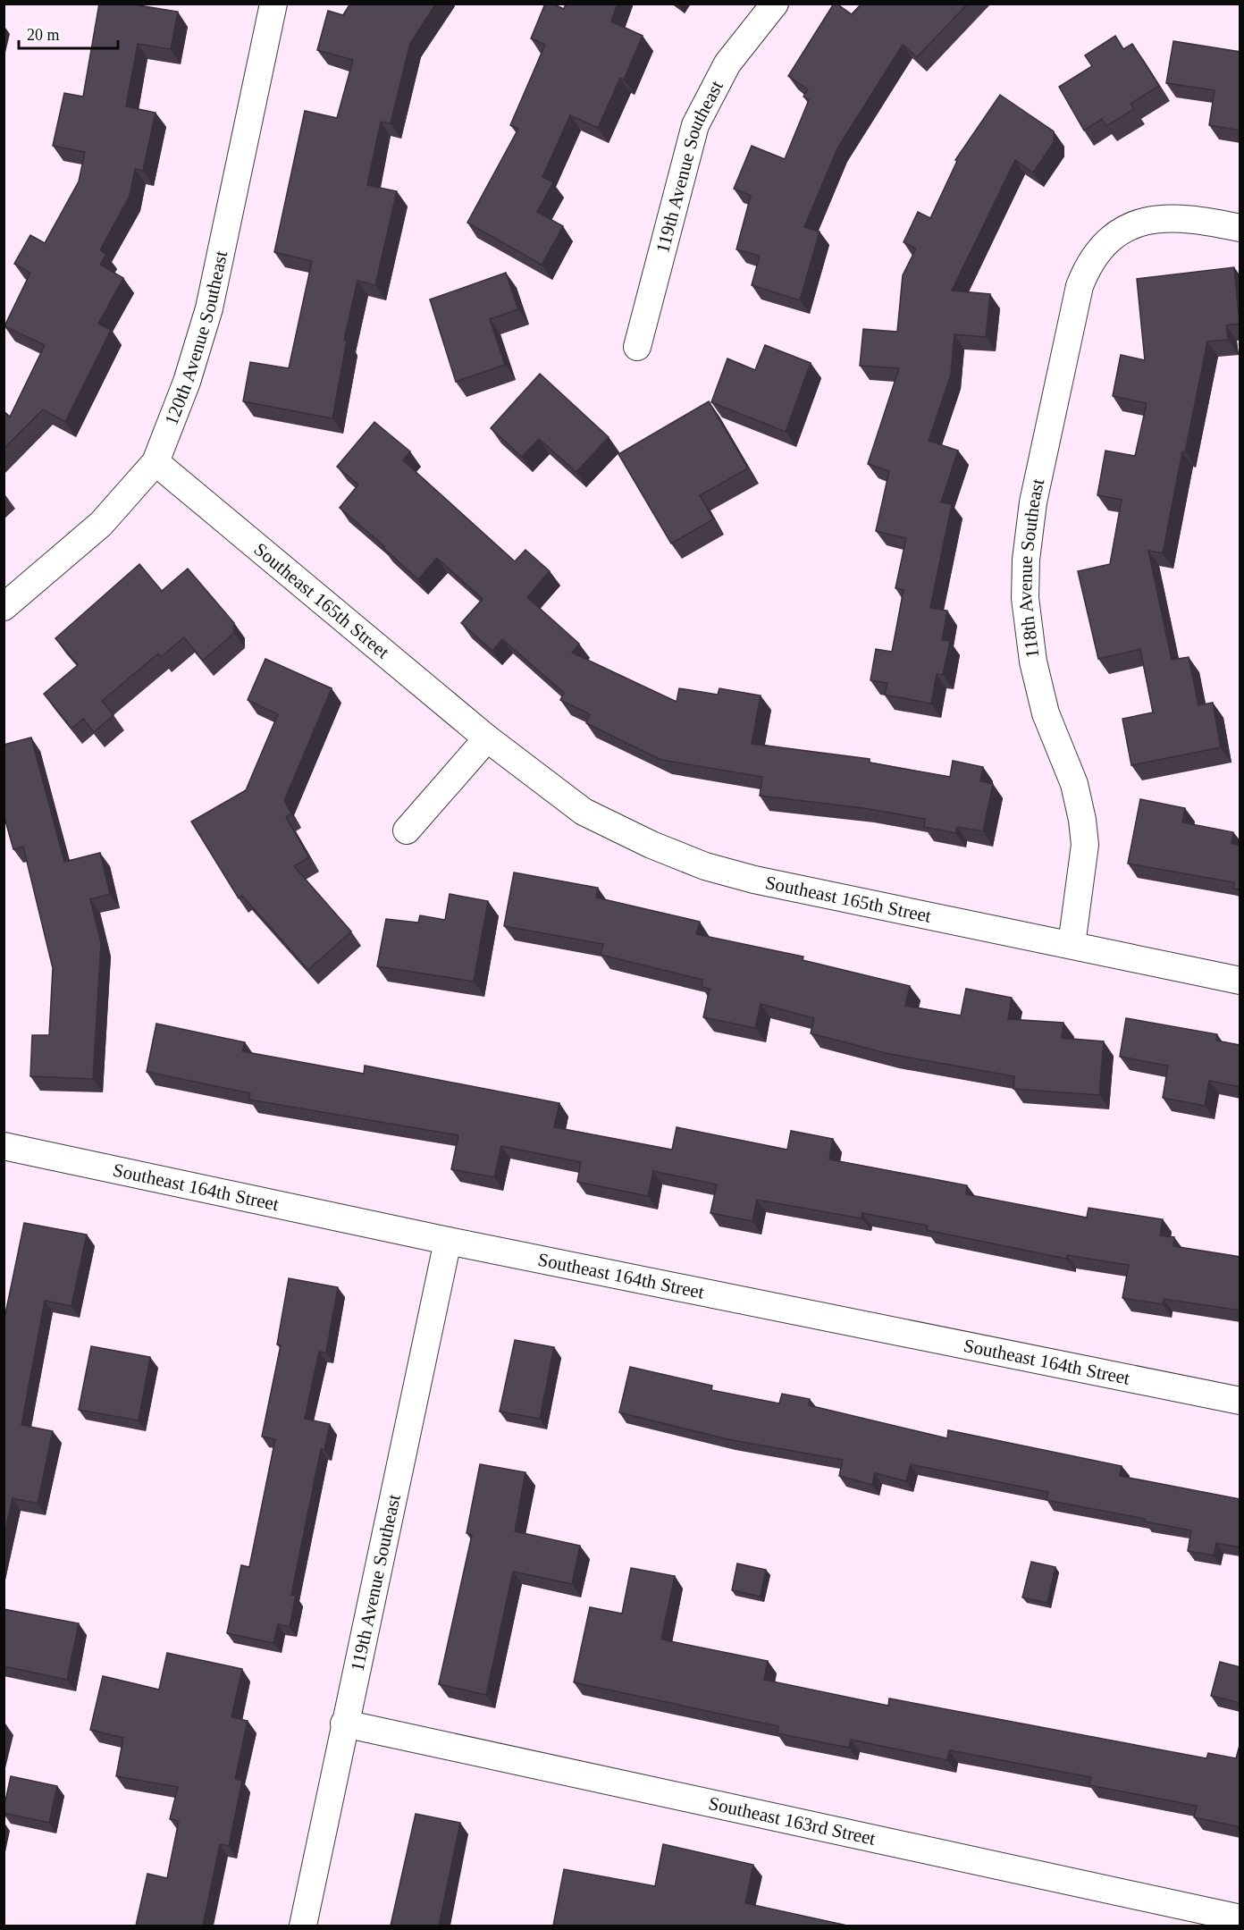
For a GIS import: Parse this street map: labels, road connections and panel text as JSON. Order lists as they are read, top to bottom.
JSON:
{
  "streets": {
    "street": [
      "119th Avenue Southeast",
      "120th Avenue Southeast",
      "118th Avenue Southeast",
      "Southeast 165th Street",
      "Southeast 164th Street",
      "Southeast 163rd Street"
    ]
  },
  "crossings": [
    ["119th Avenue Southeast", "Southeast 164th Street"],
    ["119th Avenue Southeast", "Southeast 163rd Street"],
    ["120th Avenue Southeast", "Southeast 165th Street"],
    ["118th Avenue Southeast", "Southeast 165th Street"]
  ],
  "scale_bar": "20 m"
}
